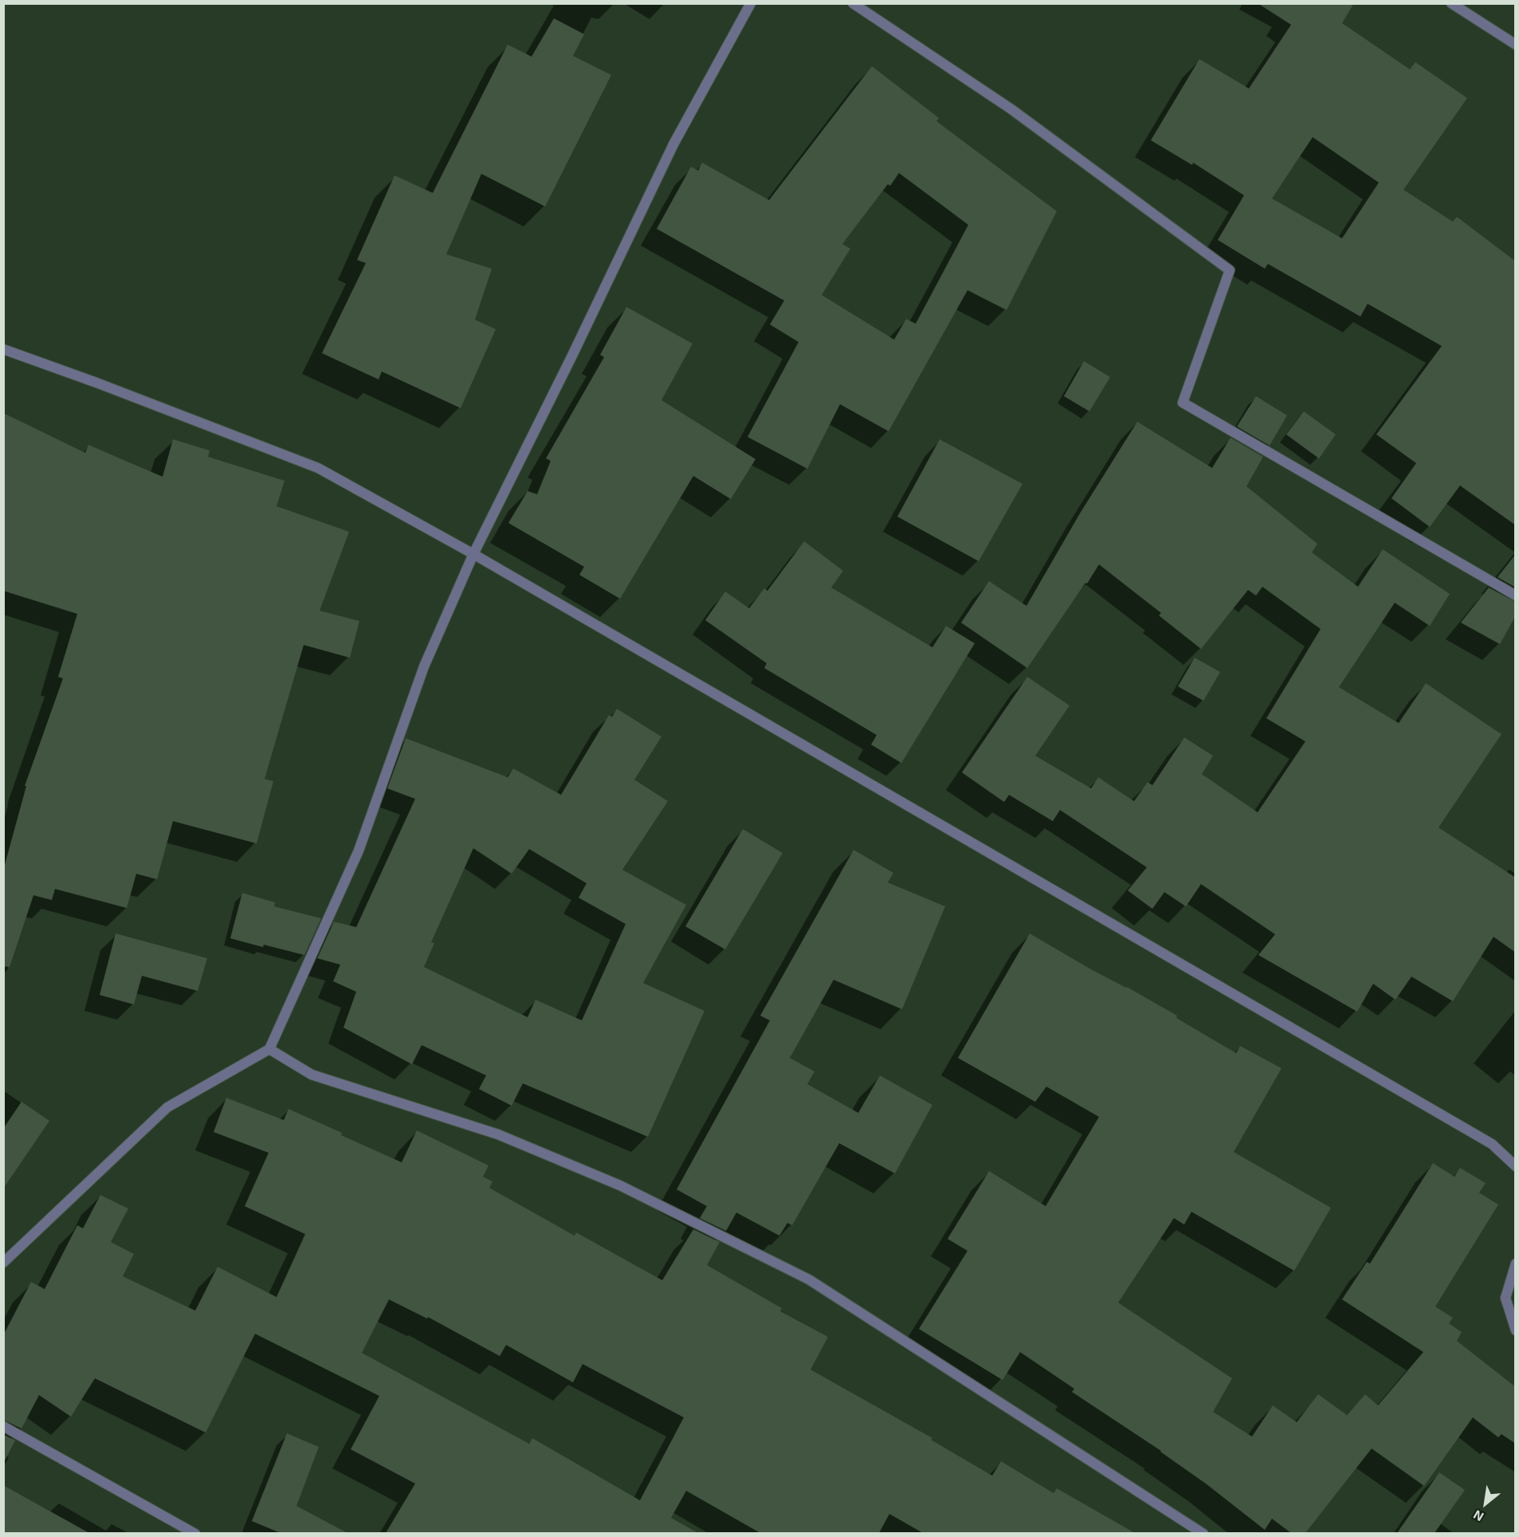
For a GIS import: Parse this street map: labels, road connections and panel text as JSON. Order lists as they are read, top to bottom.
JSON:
{
  "north": "bottom left"
}
